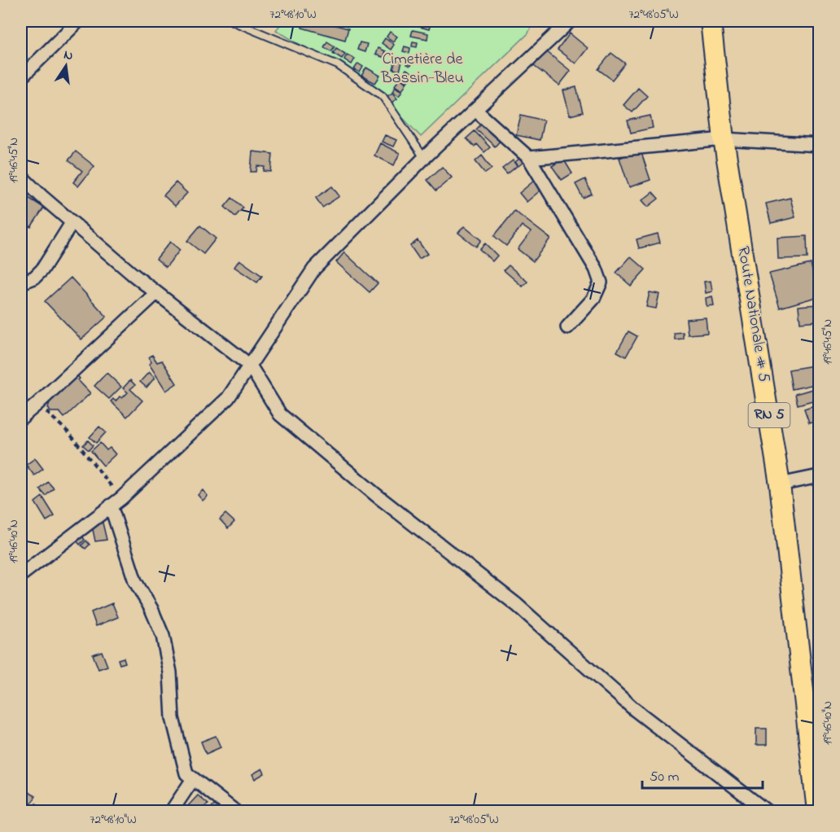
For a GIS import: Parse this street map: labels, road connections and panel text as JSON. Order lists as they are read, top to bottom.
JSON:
{
  "streets": {
    "main road": ["Route Nationale # 5", "RN 5"]
  },
  "parks": ["Cimetière de Bassin-Bleu"],
  "scale_bar": "50 m",
  "north": "top",
  "coordinates": [
    "72°48'10\"W",
    "72°48'05\"W",
    "19°46'45\"N",
    "19°46'40\"N"
  ]
}
